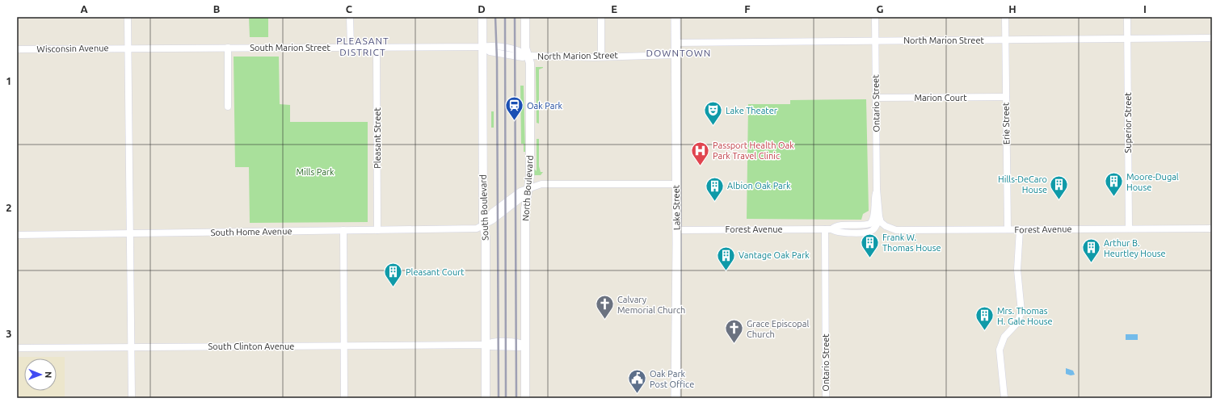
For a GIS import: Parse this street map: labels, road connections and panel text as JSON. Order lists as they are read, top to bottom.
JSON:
{
  "streets": {
    "main road": ["Lake Street"],
    "street": [
      "North Marion Street",
      "South Marion Street",
      "Wisconsin Avenue",
      "Marion Court",
      "Ontario Street",
      "Superior Street",
      "Erie Street",
      "Pleasant Street",
      "North Boulevard",
      "South Boulevard",
      "Forest Avenue",
      "South Home Avenue",
      "South Clinton Avenue"
    ]
  },
  "crossings": [
    ["North Marion Street", "South Marion Street"],
    ["North Marion Street", "Ontario Street"],
    ["North Marion Street", "Superior Street"],
    ["North Marion Street", "Erie Street"],
    ["North Marion Street", "North Boulevard"],
    ["North Marion Street", "Lake Street"],
    ["South Marion Street", "Wisconsin Avenue"],
    ["South Marion Street", "Pleasant Street"],
    ["South Marion Street", "North Boulevard"],
    ["South Marion Street", "South Boulevard"],
    ["Marion Court", "Ontario Street"],
    ["Marion Court", "Erie Street"],
    ["Ontario Street", "Forest Avenue"],
    ["Superior Street", "Forest Avenue"],
    ["Erie Street", "Forest Avenue"],
    ["Pleasant Street", "South Home Avenue"],
    ["North Boulevard", "South Home Avenue"],
    ["North Boulevard", "South Clinton Avenue"],
    ["South Boulevard", "South Home Avenue"],
    ["South Boulevard", "South Clinton Avenue"],
    ["Lake Street", "Forest Avenue"]
  ],
  "districts": ["PLEASANT DISTRICT", "DOWNTOWN"],
  "parks": ["Mills Park"],
  "places": {
    "station": ["Oak Park"],
    "theatre": ["Lake Theater"],
    "hospital": ["Passport Health Oak Park Travel Clinic"],
    "building": [
      "Moore-Dugal House",
      "Hills-DeCaro House",
      "Albion Oak Park",
      "Frank W. Thomas House",
      "Arthur B. Heurtley House",
      "Vantage Oak Park",
      "Pleasant Court",
      "Mrs. Thomas H. Gale House"
    ],
    "church": ["Calvary Memorial Church", "Grace Episcopal Church"],
    "public building": ["Oak Park Post Office"]
  },
  "north": "right",
  "grid": {
    "columns": [
      "A",
      "B",
      "C",
      "D",
      "E",
      "F",
      "G",
      "H",
      "I"
    ],
    "rows": ["1", "2", "3"]
  }
}
